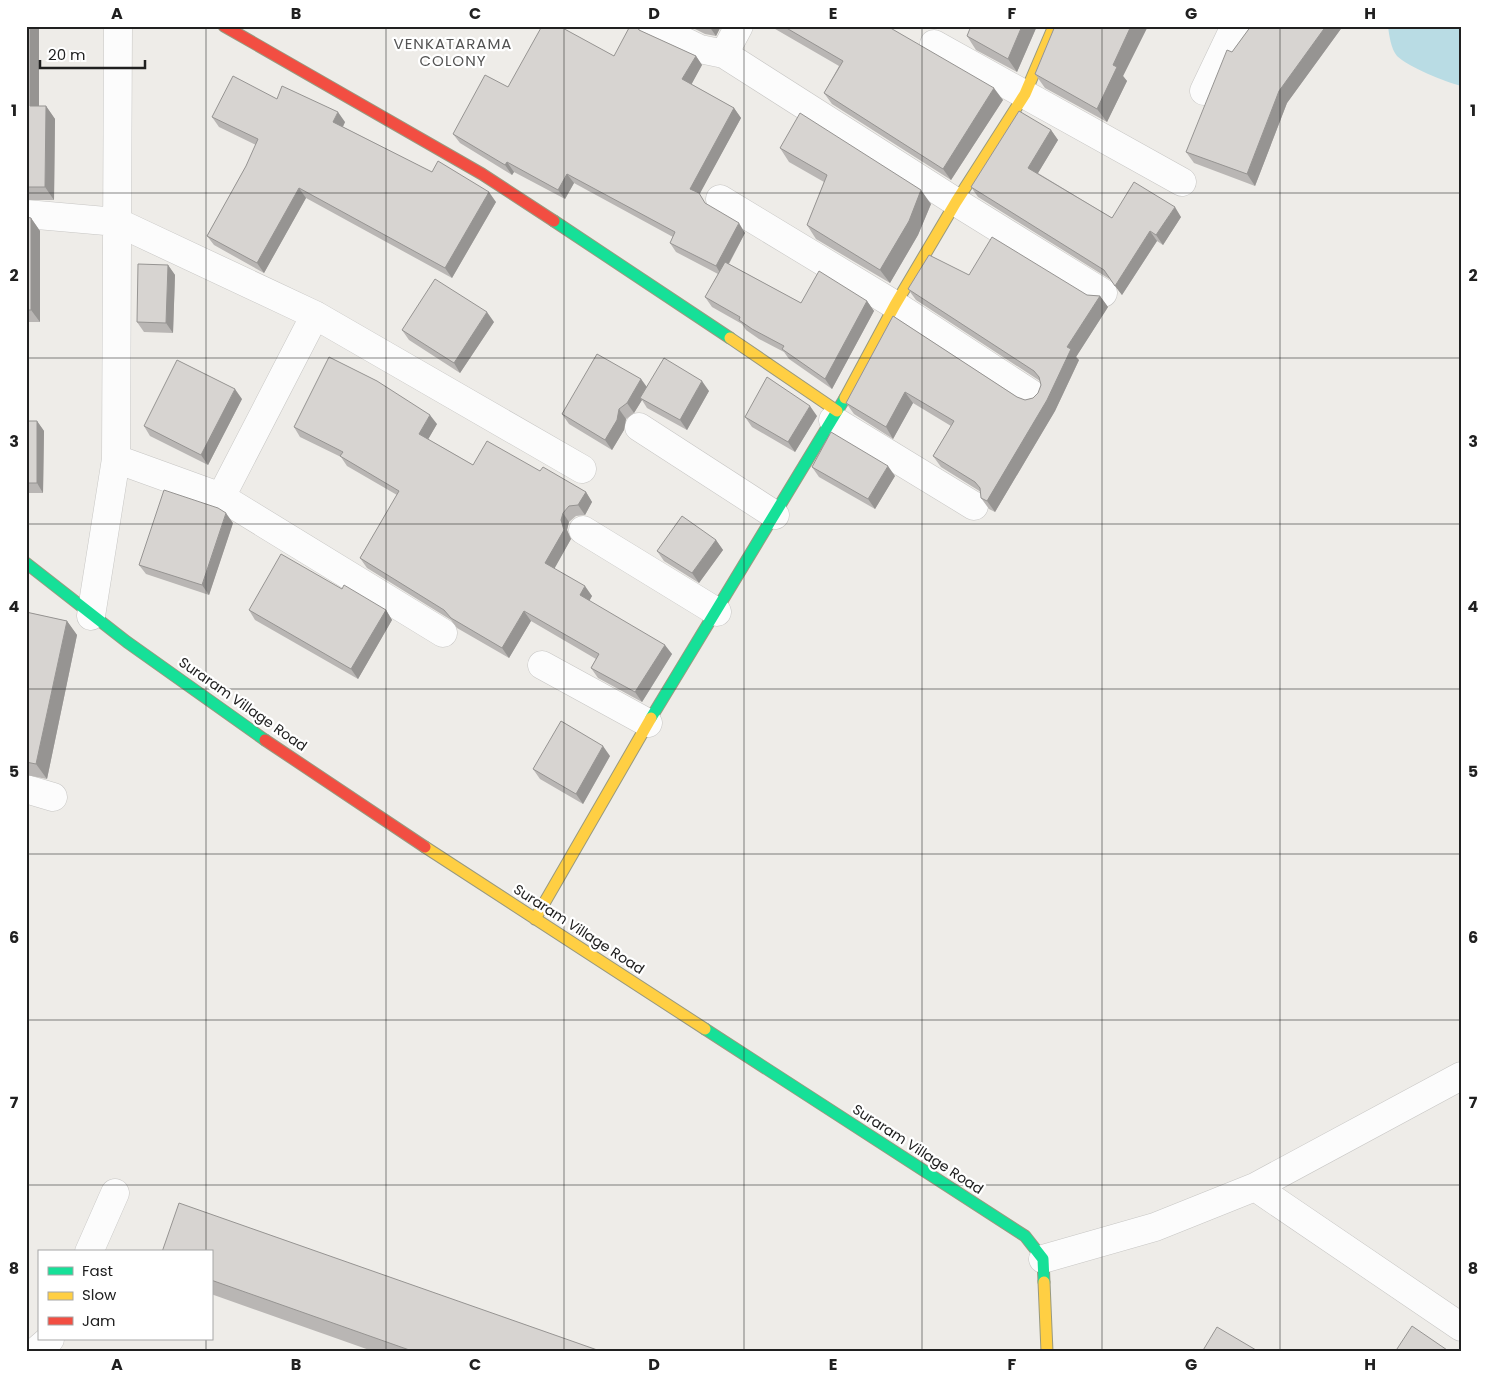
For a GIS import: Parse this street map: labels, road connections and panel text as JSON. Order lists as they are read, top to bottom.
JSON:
{
  "streets": {
    "street": ["Suraram Village Road"]
  },
  "districts": ["VENKATARAMA COLONY"],
  "legend": ["Fast", "Slow", "Jam"],
  "scale_bar": "20 m",
  "grid": {
    "columns": [
      "A",
      "B",
      "C",
      "D",
      "E",
      "F",
      "G",
      "H"
    ],
    "rows": [
      "1",
      "2",
      "3",
      "4",
      "5",
      "6",
      "7",
      "8"
    ]
  }
}
